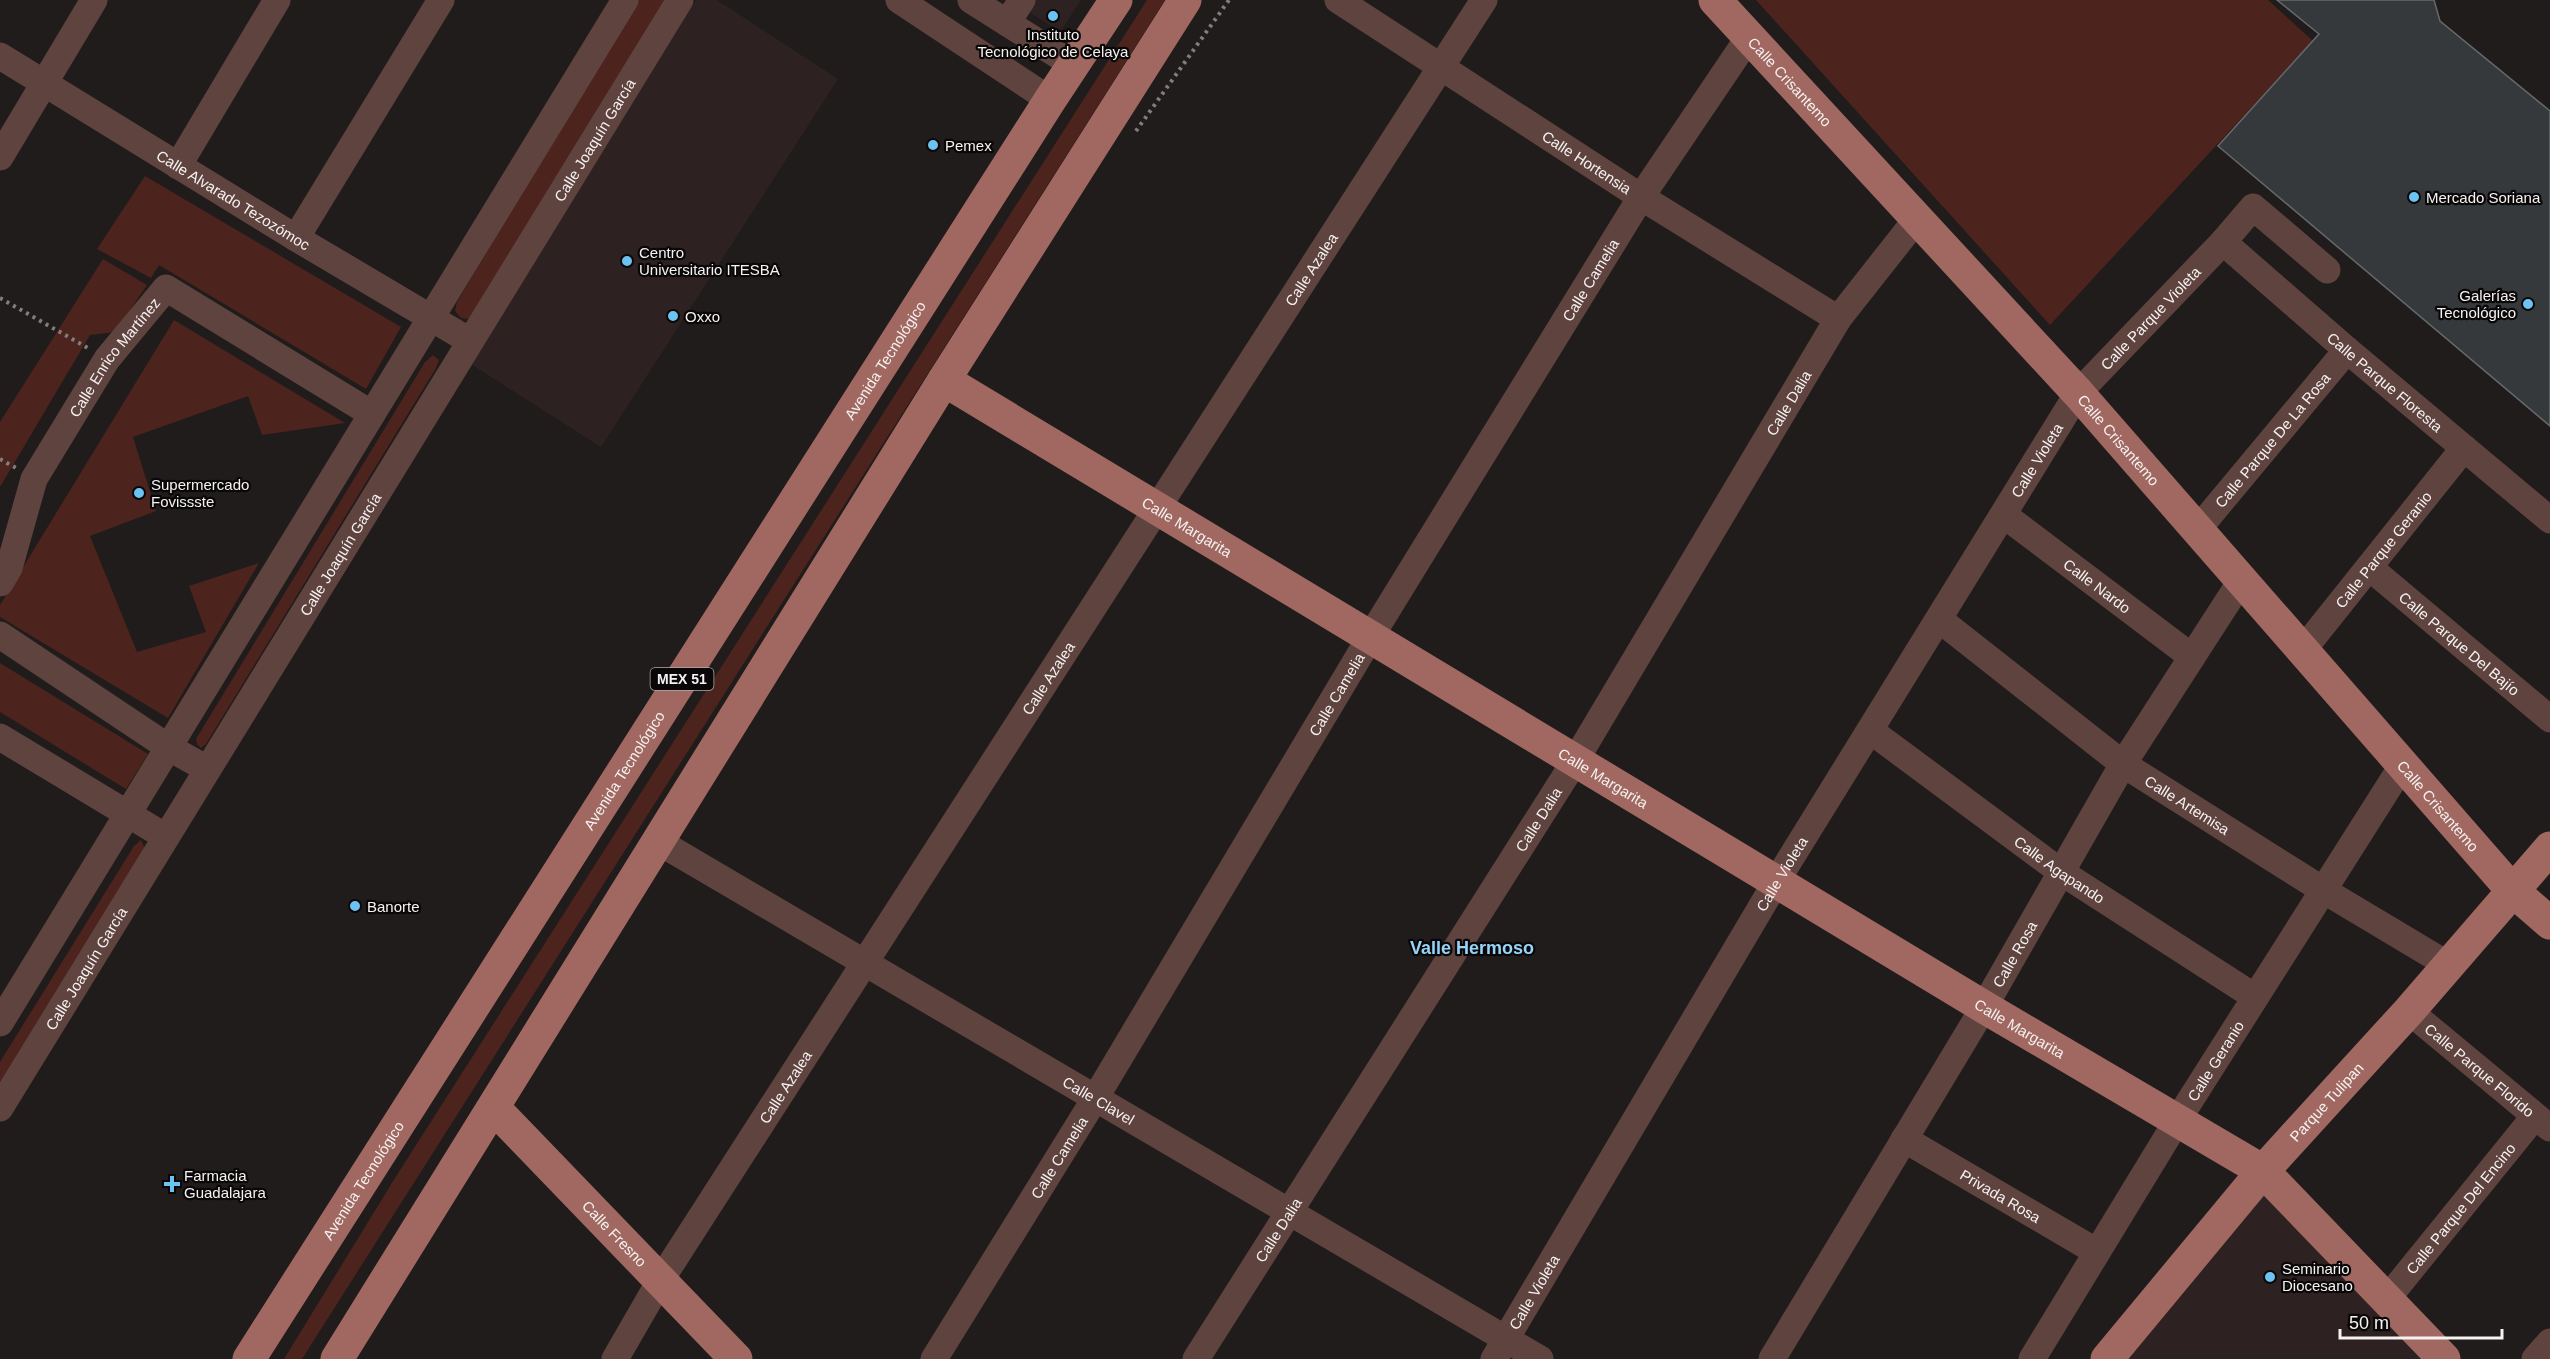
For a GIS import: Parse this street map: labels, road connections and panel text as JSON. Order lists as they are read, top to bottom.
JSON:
{
  "streets": {
    "main road": [
      "Calle Crisantemo",
      "Avenida Tecnológico",
      "Calle Margarita",
      "MEX 51",
      "Parque Tulipan",
      "Calle Fresno"
    ],
    "street": [
      "Calle Joaquín García",
      "Calle Hortensia",
      "Calle Alvarado Tezozómoc",
      "Calle Azalea",
      "Calle Camelia",
      "Calle Parque Violeta",
      "Calle Enrico Martínez",
      "Calle Parque Floresta",
      "Calle Dalia",
      "Calle Parque De La Rosa",
      "Calle Violeta",
      "Calle Parque Geranio",
      "Calle Nardo",
      "Calle Parque Del Bajío",
      "Calle Artemisa",
      "Calle Agapando",
      "Calle Rosa",
      "Calle Geranio",
      "Calle Parque Florido",
      "Calle Clavel",
      "Privada Rosa",
      "Calle Parque Del Encino"
    ]
  },
  "crossings": [
    ["Calle Crisantemo", "Calle Camelia"],
    ["Calle Crisantemo", "Calle Parque Violeta"],
    ["Calle Crisantemo", "Calle Dalia"],
    ["Calle Crisantemo", "Calle Parque De La Rosa"],
    ["Calle Crisantemo", "Calle Violeta"],
    ["Calle Crisantemo", "Calle Parque Geranio"],
    ["Calle Crisantemo", "Calle Rosa"],
    ["Calle Crisantemo", "Calle Geranio"],
    ["Calle Crisantemo", "Parque Tulipan"],
    ["Calle Joaquín García", "Calle Alvarado Tezozómoc"],
    ["Calle Hortensia", "Calle Azalea"],
    ["Calle Hortensia", "Calle Camelia"],
    ["Calle Hortensia", "Calle Dalia"],
    ["Calle Azalea", "Calle Margarita"],
    ["Calle Azalea", "Calle Clavel"],
    ["Calle Azalea", "Calle Fresno"],
    ["Calle Camelia", "Calle Margarita"],
    ["Calle Camelia", "Calle Clavel"],
    ["Calle Parque Violeta", "Calle Parque Floresta"],
    ["Calle Parque Violeta", "Calle Violeta"],
    ["Calle Parque Floresta", "Calle Parque De La Rosa"],
    ["Calle Parque Floresta", "Calle Parque Geranio"],
    ["Calle Dalia", "Calle Margarita"],
    ["Calle Dalia", "Calle Clavel"],
    ["Calle Violeta", "Calle Margarita"],
    ["Calle Violeta", "Calle Nardo"],
    ["Calle Violeta", "Calle Artemisa"],
    ["Calle Violeta", "Calle Agapando"],
    ["Calle Violeta", "Calle Clavel"],
    ["Calle Margarita", "Calle Rosa"],
    ["Calle Margarita", "Calle Geranio"],
    ["Calle Margarita", "Parque Tulipan"],
    ["Calle Margarita", "Calle Parque Del Encino"],
    ["Calle Parque Geranio", "Calle Parque Del Bajío"],
    ["Calle Nardo", "Calle Rosa"],
    ["Calle Artemisa", "Calle Rosa"],
    ["Calle Artemisa", "Calle Geranio"],
    ["Calle Artemisa", "Parque Tulipan"],
    ["Calle Agapando", "Calle Rosa"],
    ["Calle Agapando", "Calle Geranio"],
    ["Calle Rosa", "Privada Rosa"],
    ["Calle Geranio", "Privada Rosa"],
    ["Calle Parque Florido", "Parque Tulipan"],
    ["Calle Parque Florido", "Calle Parque Del Encino"]
  ],
  "districts": ["Valle Hermoso"],
  "places": {
    "other": [
      "Instituto Tecnológico de Celaya",
      "Pemex",
      "Mercado Soriana",
      "Centro Universitario ITESBA",
      "Galerías Tecnológico",
      "Oxxo",
      "Supermercado Fovissste",
      "Banorte",
      "Seminario Diocesano"
    ],
    "health": ["Farmacia Guadalajara"]
  },
  "scale_bar": "50 m"
}
